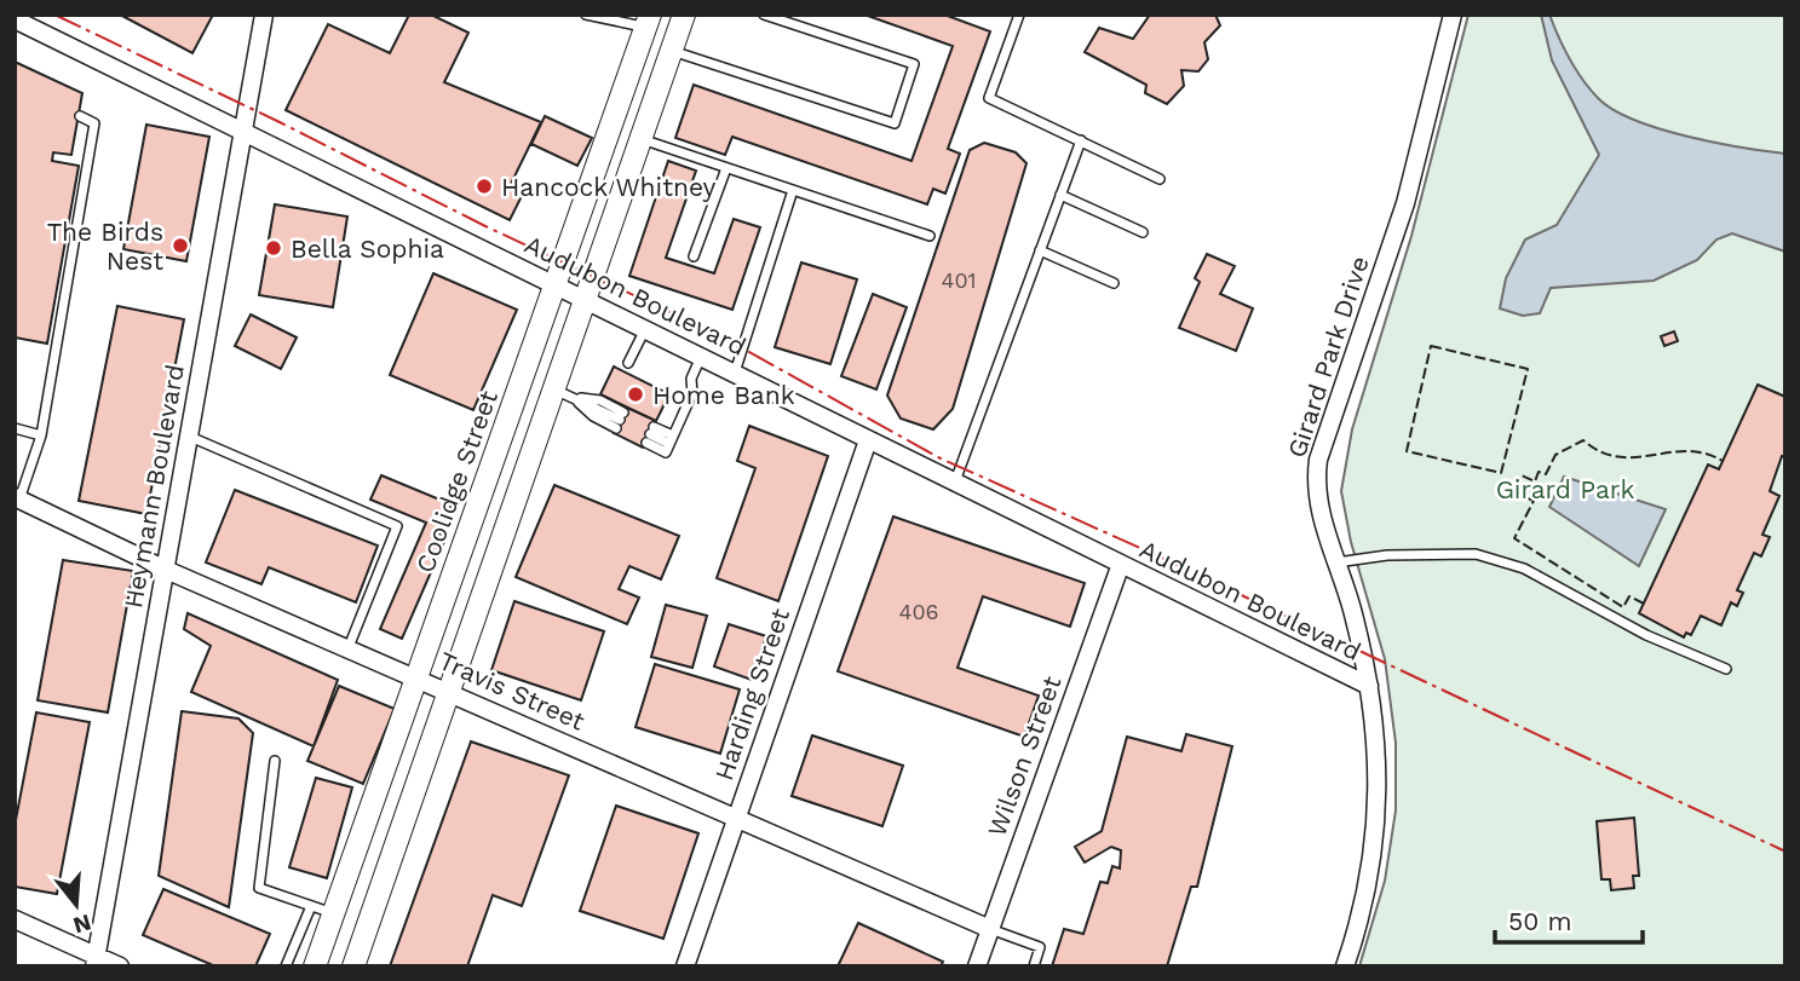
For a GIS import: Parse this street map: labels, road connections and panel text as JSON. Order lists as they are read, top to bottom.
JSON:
{
  "streets": {
    "street": [
      "Audubon Boulevard",
      "Girard Park Drive",
      "Coolidge Street",
      "Heymann Boulevard",
      "Travis Street",
      "Harding Street",
      "Wilson Street"
    ]
  },
  "crossings": [
    ["Audubon Boulevard", "Girard Park Drive"],
    ["Audubon Boulevard", "Coolidge Street"],
    ["Audubon Boulevard", "Heymann Boulevard"],
    ["Audubon Boulevard", "Harding Street"],
    ["Audubon Boulevard", "Wilson Street"],
    ["Coolidge Street", "Travis Street"],
    ["Heymann Boulevard", "Travis Street"],
    ["Travis Street", "Harding Street"],
    ["Travis Street", "Wilson Street"]
  ],
  "parks": ["Girard Park"],
  "places": [
    "Hancock Whitney",
    "The Birds Nest",
    "Bella Sophia",
    "Home Bank"
  ],
  "house_numbers": ["401", "406"],
  "scale_bar": "50 m",
  "north": "bottom"
}
